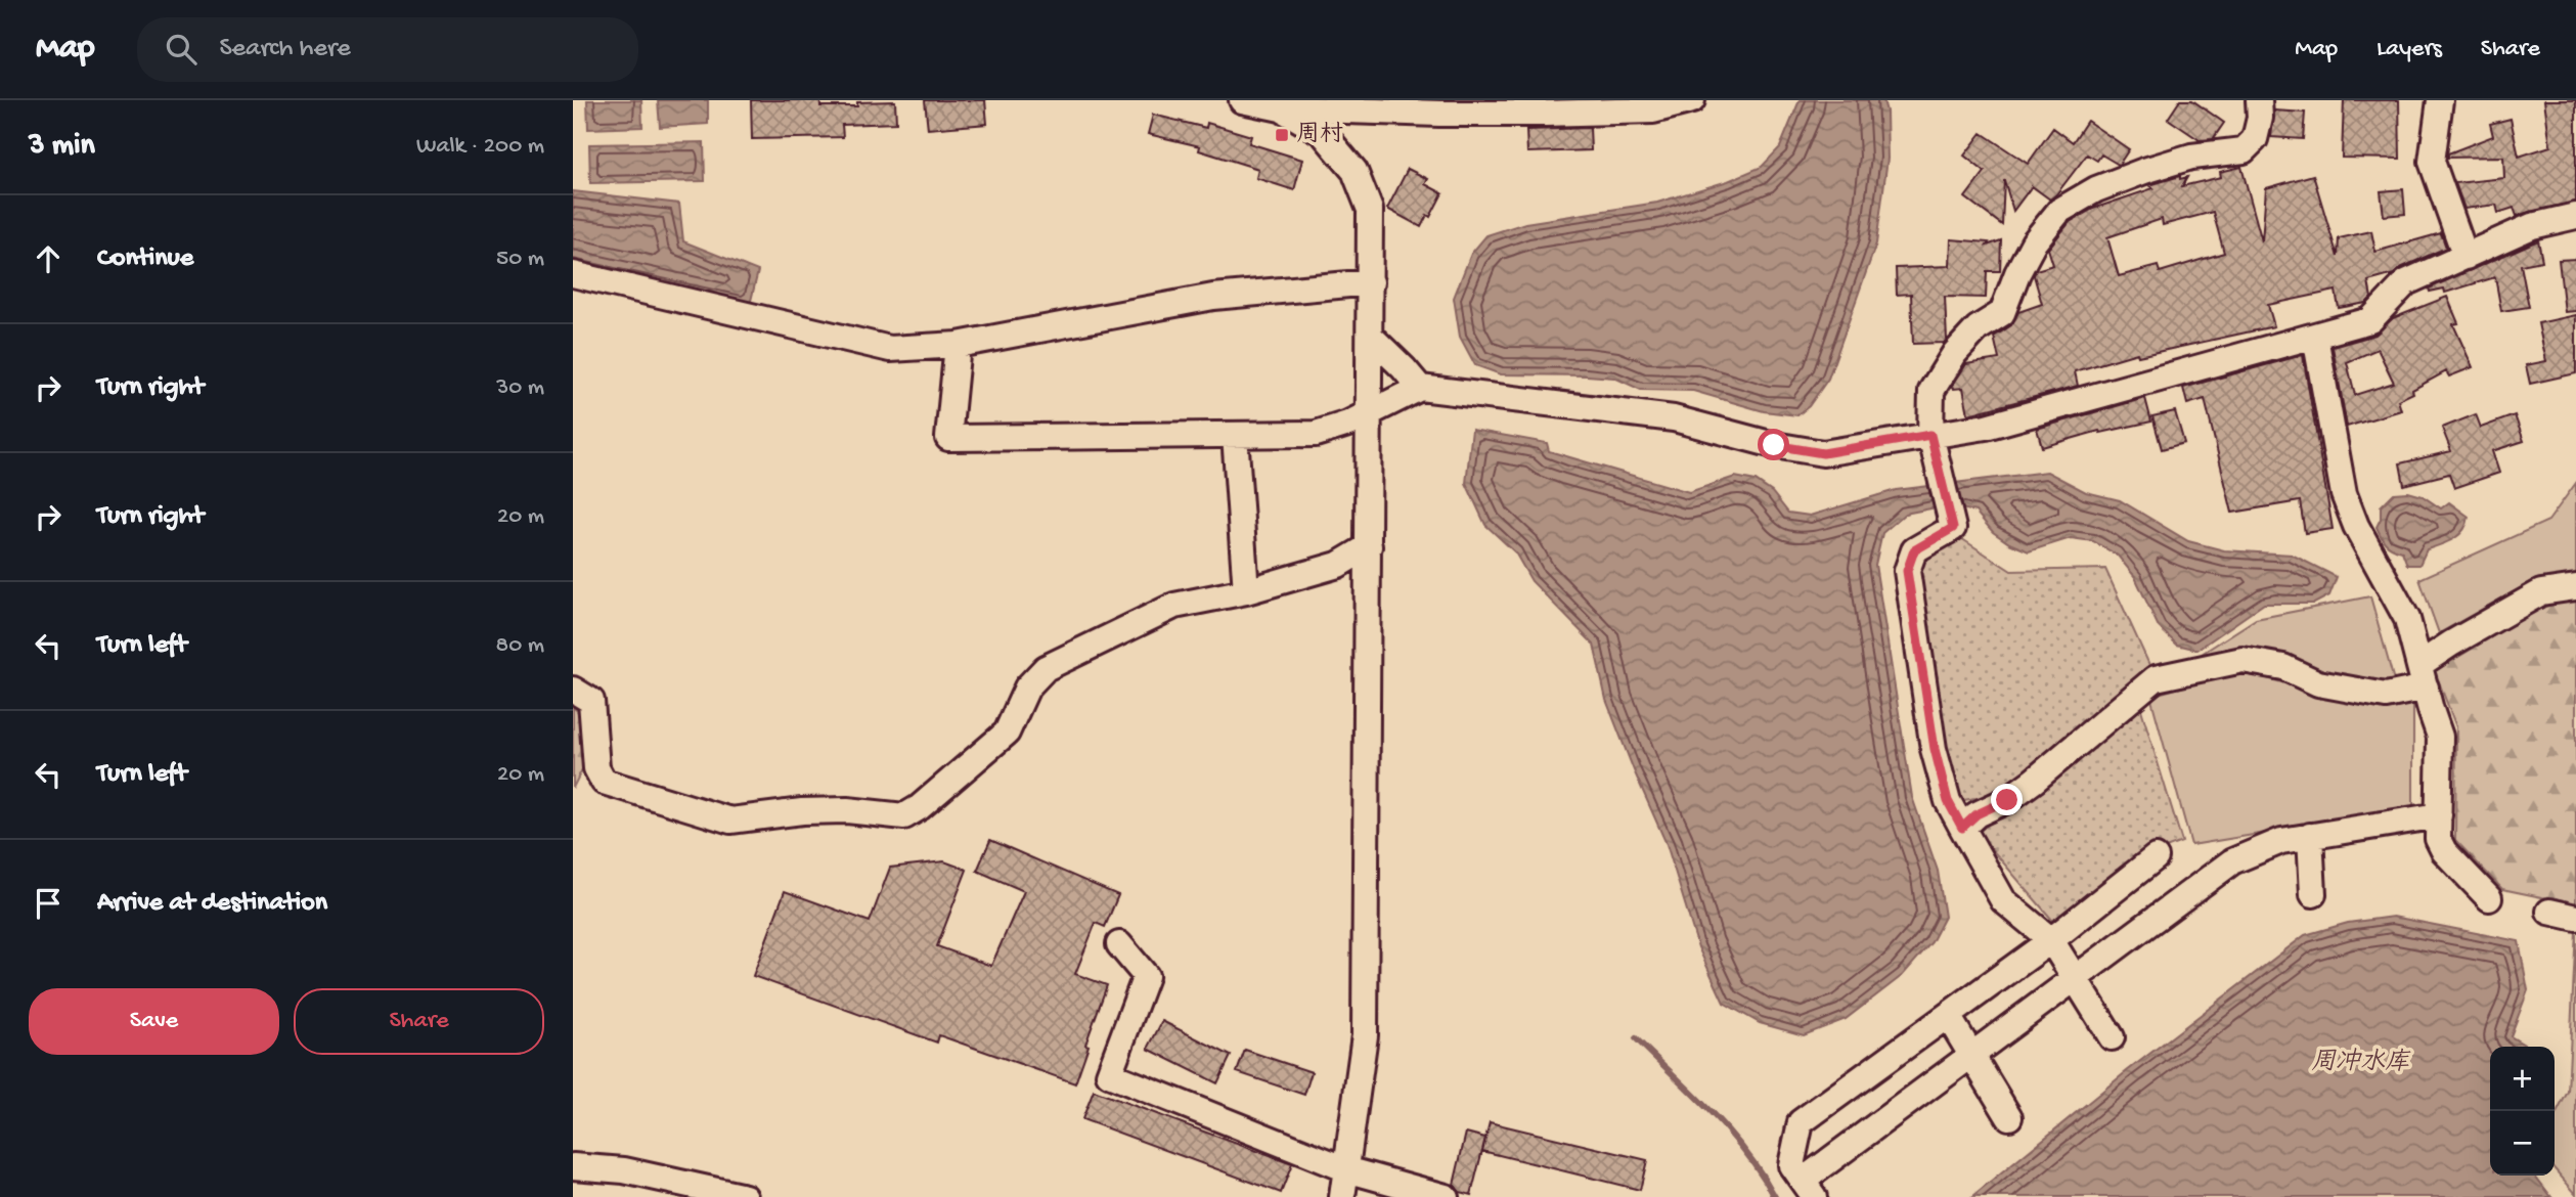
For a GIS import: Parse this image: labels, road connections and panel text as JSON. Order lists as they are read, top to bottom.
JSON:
{
  "water": ["周冲水库"],
  "places": {
    "transit": ["周村"]
  },
  "page": {
    "header": "Map",
    "search": "Search here",
    "nav": ["Map", "Layers", "Share"],
    "heading": ["3 min", "Walk · 200 m"],
    "list": [
      ["Continue", "50 m"],
      ["Turn right", "30 m"],
      ["Turn right", "20 m"],
      ["Turn left", "80 m"],
      ["Turn left", "20 m"],
      "Arrive at destination"
    ],
    "buttons": ["Save", "Share"],
    "map_buttons": ["+", "−"]
  }
}
